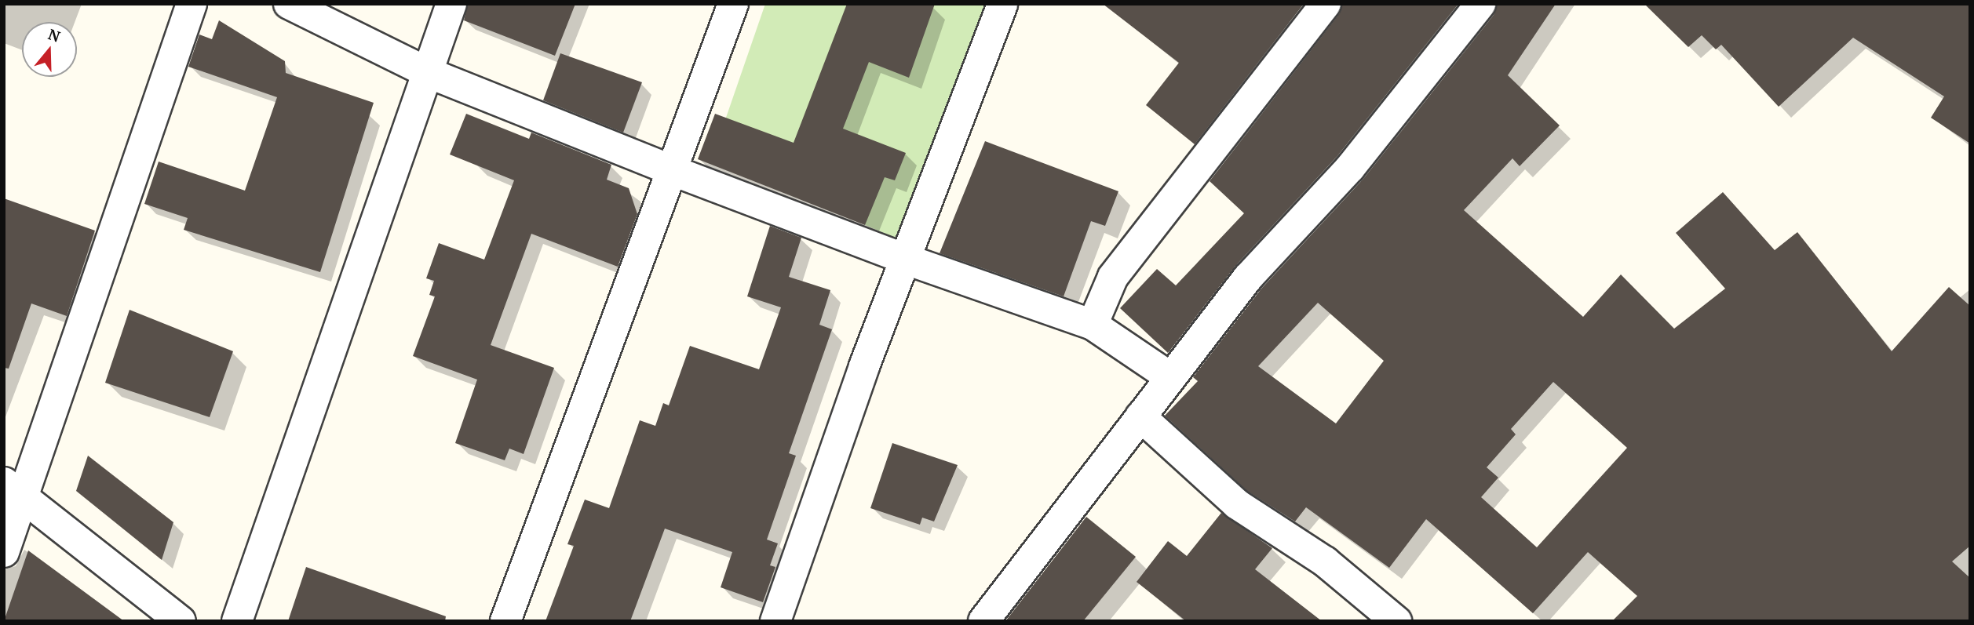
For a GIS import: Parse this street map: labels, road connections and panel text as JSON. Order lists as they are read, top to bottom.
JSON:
{
  "north": "top"
}
